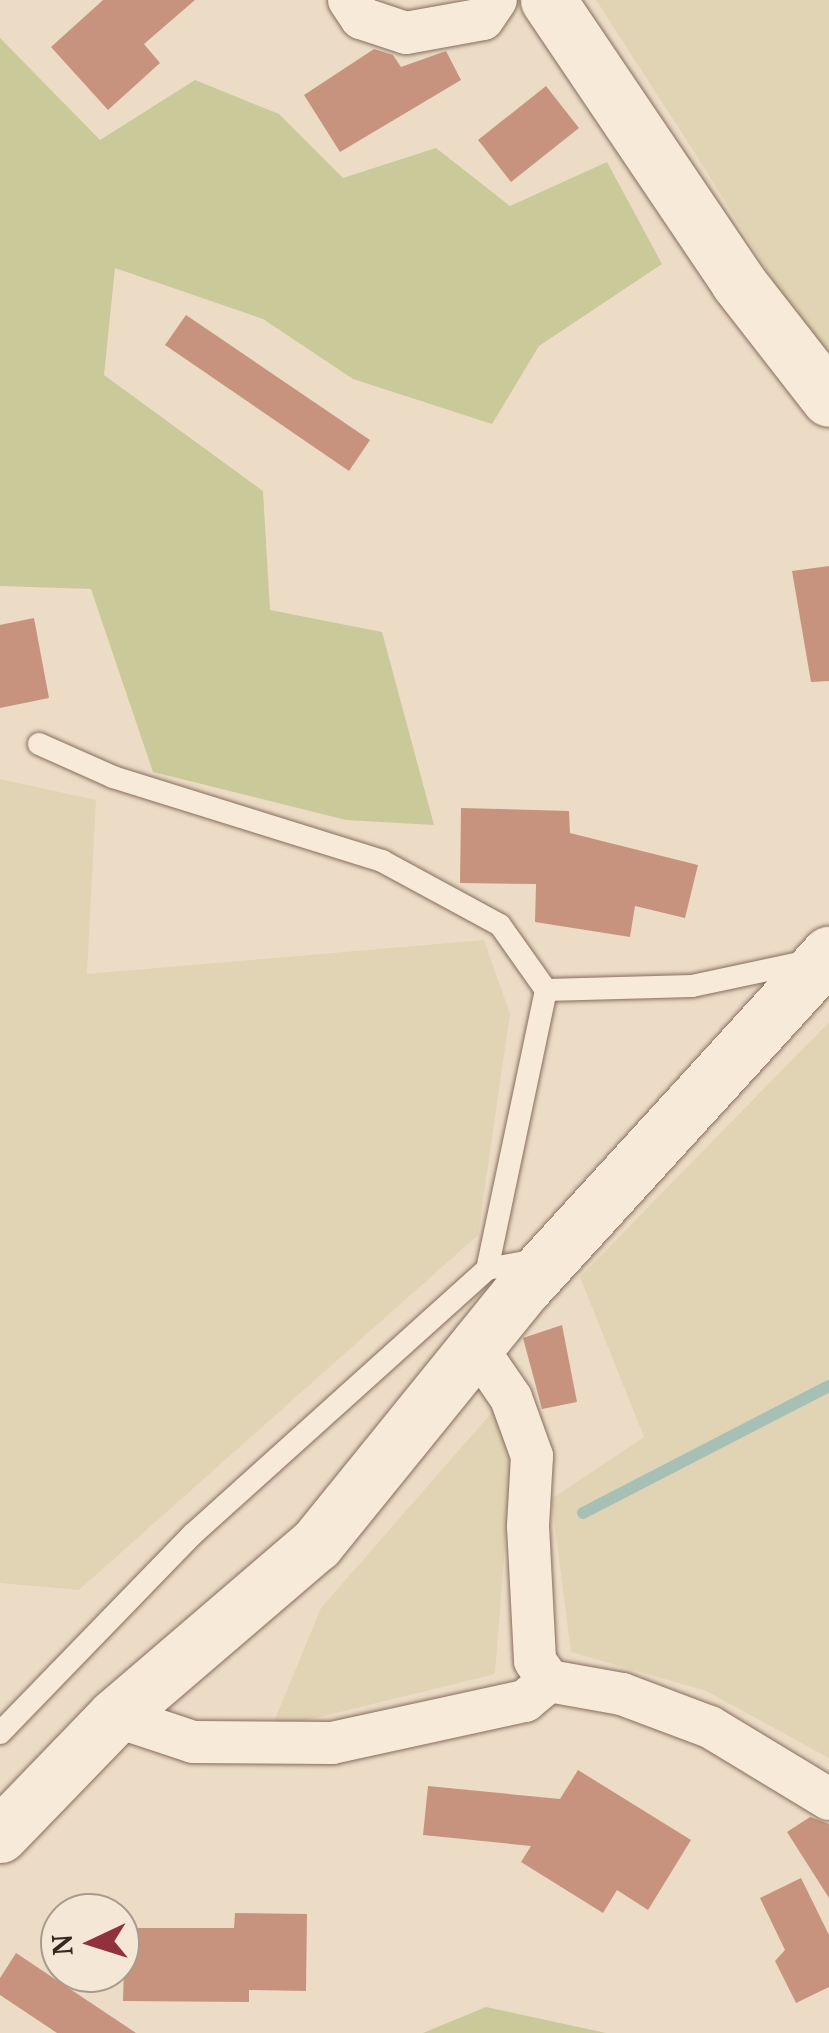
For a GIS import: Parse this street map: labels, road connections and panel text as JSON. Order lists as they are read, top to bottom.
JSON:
{
  "north": "left"
}
